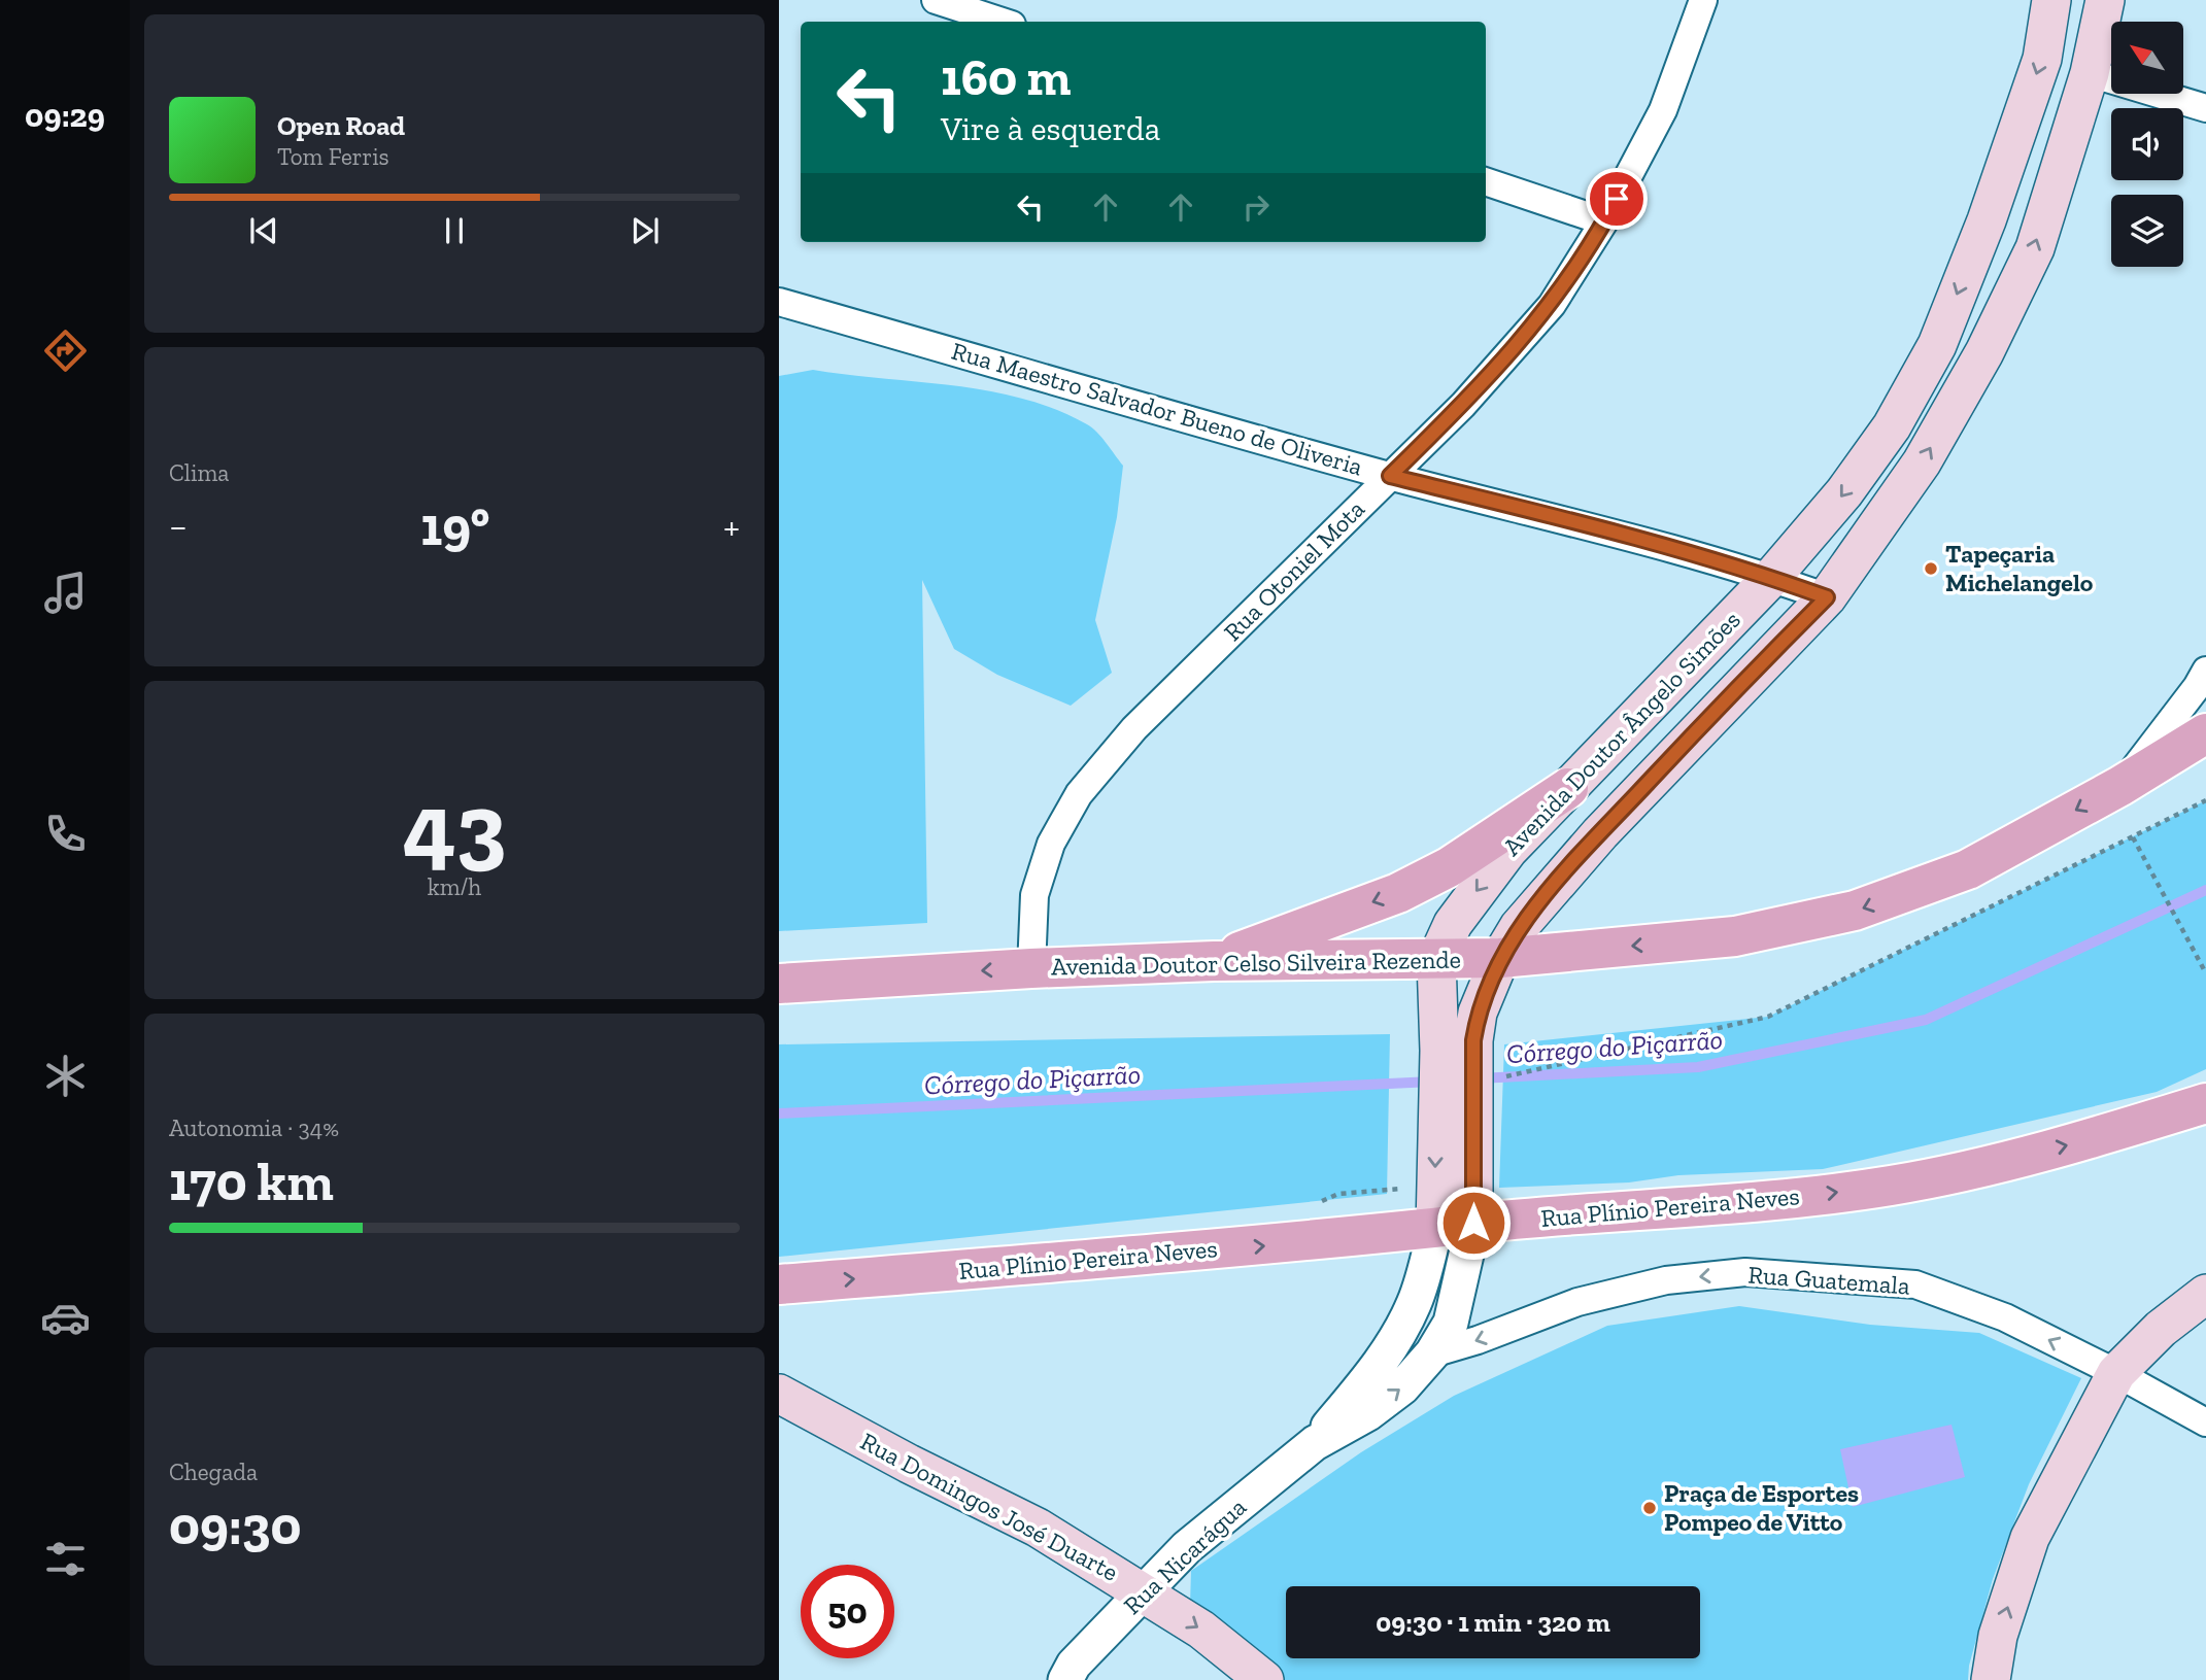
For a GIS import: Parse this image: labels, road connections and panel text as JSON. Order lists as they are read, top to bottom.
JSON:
{
  "streets": {
    "main road": [
      "Avenida Doutor Ângelo Simões",
      "Avenida Doutor Celso Silveira Rezende",
      "Rua Plínio Pereira Neves",
      "Rua Domingos José Duarte"
    ],
    "street": [
      "Rua Maestro Salvador Bueno de Oliveria",
      "Rua Otoniel Mota",
      "Rua Guatemala",
      "Rua Nicarágua"
    ]
  },
  "crossings": [
    ["Rua Maestro Salvador Bueno de Oliveria", "Rua Otoniel Mota"],
    ["Rua Maestro Salvador Bueno de Oliveria", "Avenida Doutor Ângelo Simões"],
    ["Rua Otoniel Mota", "Avenida Doutor Celso Silveira Rezende"],
    ["Avenida Doutor Ângelo Simões", "Avenida Doutor Celso Silveira Rezende"],
    ["Avenida Doutor Ângelo Simões", "Rua Plínio Pereira Neves"],
    ["Avenida Doutor Ângelo Simões", "Rua Nicarágua"],
    ["Rua Plínio Pereira Neves", "Rua Nicarágua"],
    ["Rua Guatemala", "Rua Nicarágua"],
    ["Rua Domingos José Duarte", "Rua Nicarágua"]
  ],
  "one_way": ["Avenida Doutor Celso Silveira Rezende", "Rua Plínio Pereira Neves", "Rua Guatemala"],
  "water": ["Córrego do Piçarrão"],
  "places": ["Tapeçaria Michelangelo", "Praça de Esportes Pompeo de Vitto"],
  "north": "top left",
  "page": {
    "tabs": "09:29",
    "turn": ["160 m", "Vire à esquerda"],
    "song": ["Open Road", "Tom Ferris"],
    "tile": [
      "Clima",
      ["43", "km/h"],
      ["Autonomia · 34%", "170 km"],
      ["Chegada", "09:30"]
    ],
    "heat": ["−", "19°", "+"],
    "limit": "50",
    "trip": "09:30 · 1 min · 320 m"
  }
}
